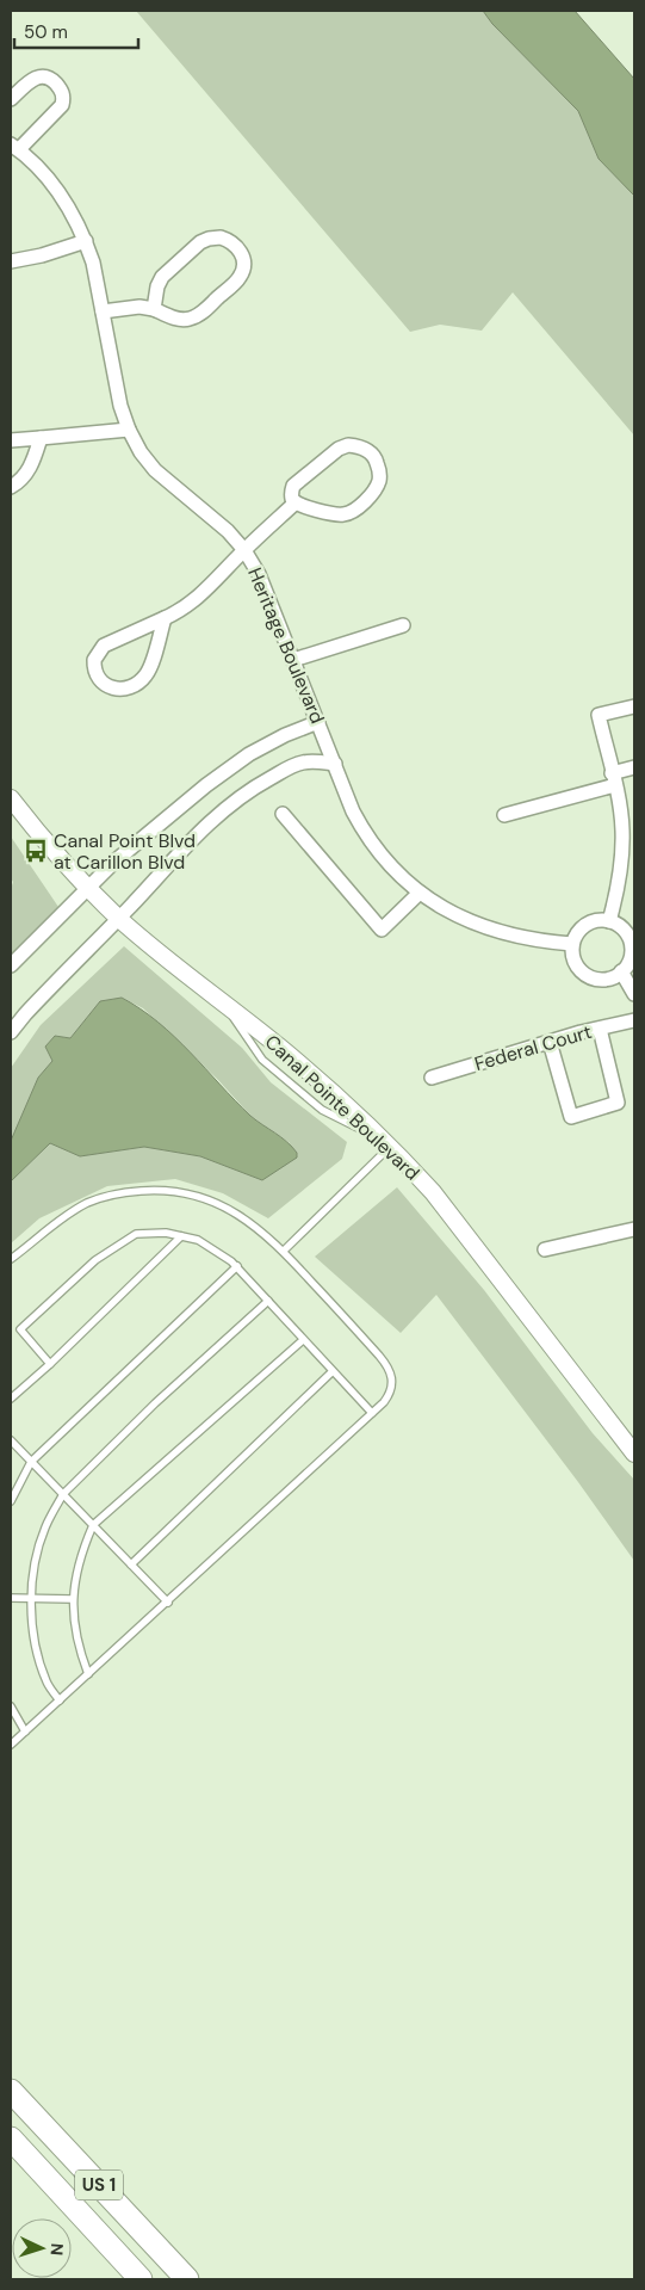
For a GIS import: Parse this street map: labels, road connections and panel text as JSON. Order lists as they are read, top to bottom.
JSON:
{
  "streets": {
    "highway": ["US 1"],
    "street": ["Heritage Boulevard", "Federal Court", "Canal Pointe Boulevard"]
  },
  "places": {
    "bus stop": ["Canal Point Blvd at Carillon Blvd"]
  },
  "scale_bar": "50 m",
  "north": "right"
}
